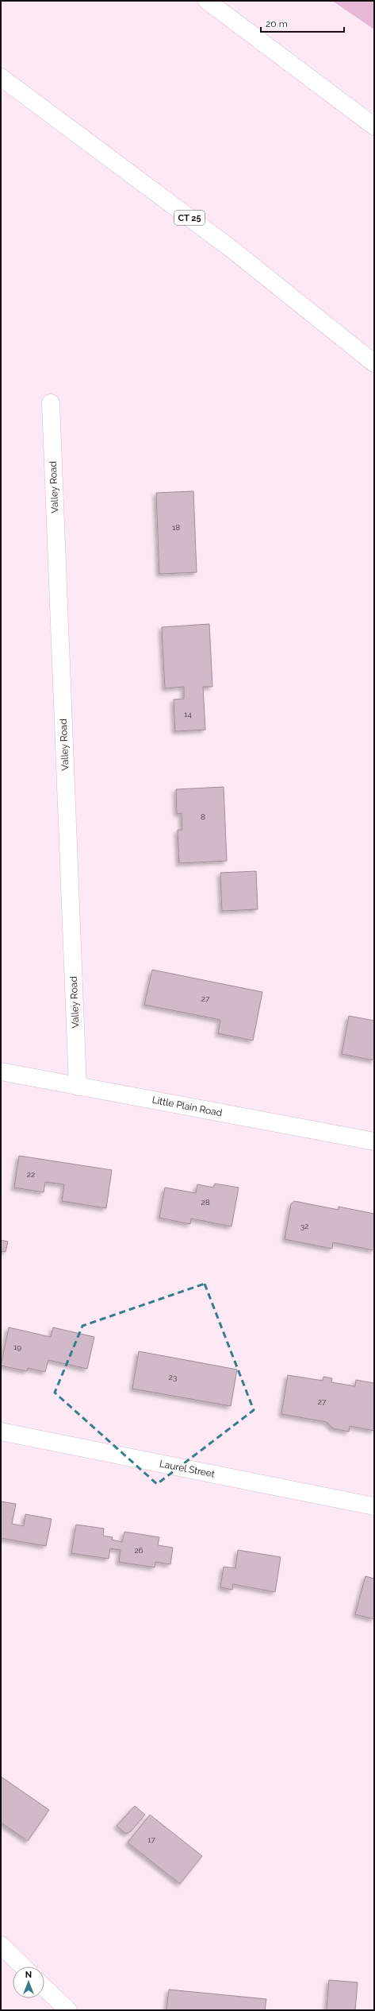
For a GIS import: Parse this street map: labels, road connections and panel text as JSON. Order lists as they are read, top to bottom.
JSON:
{
  "streets": {
    "main road": [
      "CT 25",
      "Valley Road",
      "Little Plain Road",
      "Laurel Street"
    ]
  },
  "crossings": [
    ["Valley Road", "Little Plain Road"]
  ],
  "house_numbers": [
    "18",
    "14",
    "8",
    "27",
    "22",
    "28",
    "32",
    "19",
    "23",
    "27",
    "26",
    "17"
  ],
  "scale_bar": "20 m",
  "north": "top"
}
